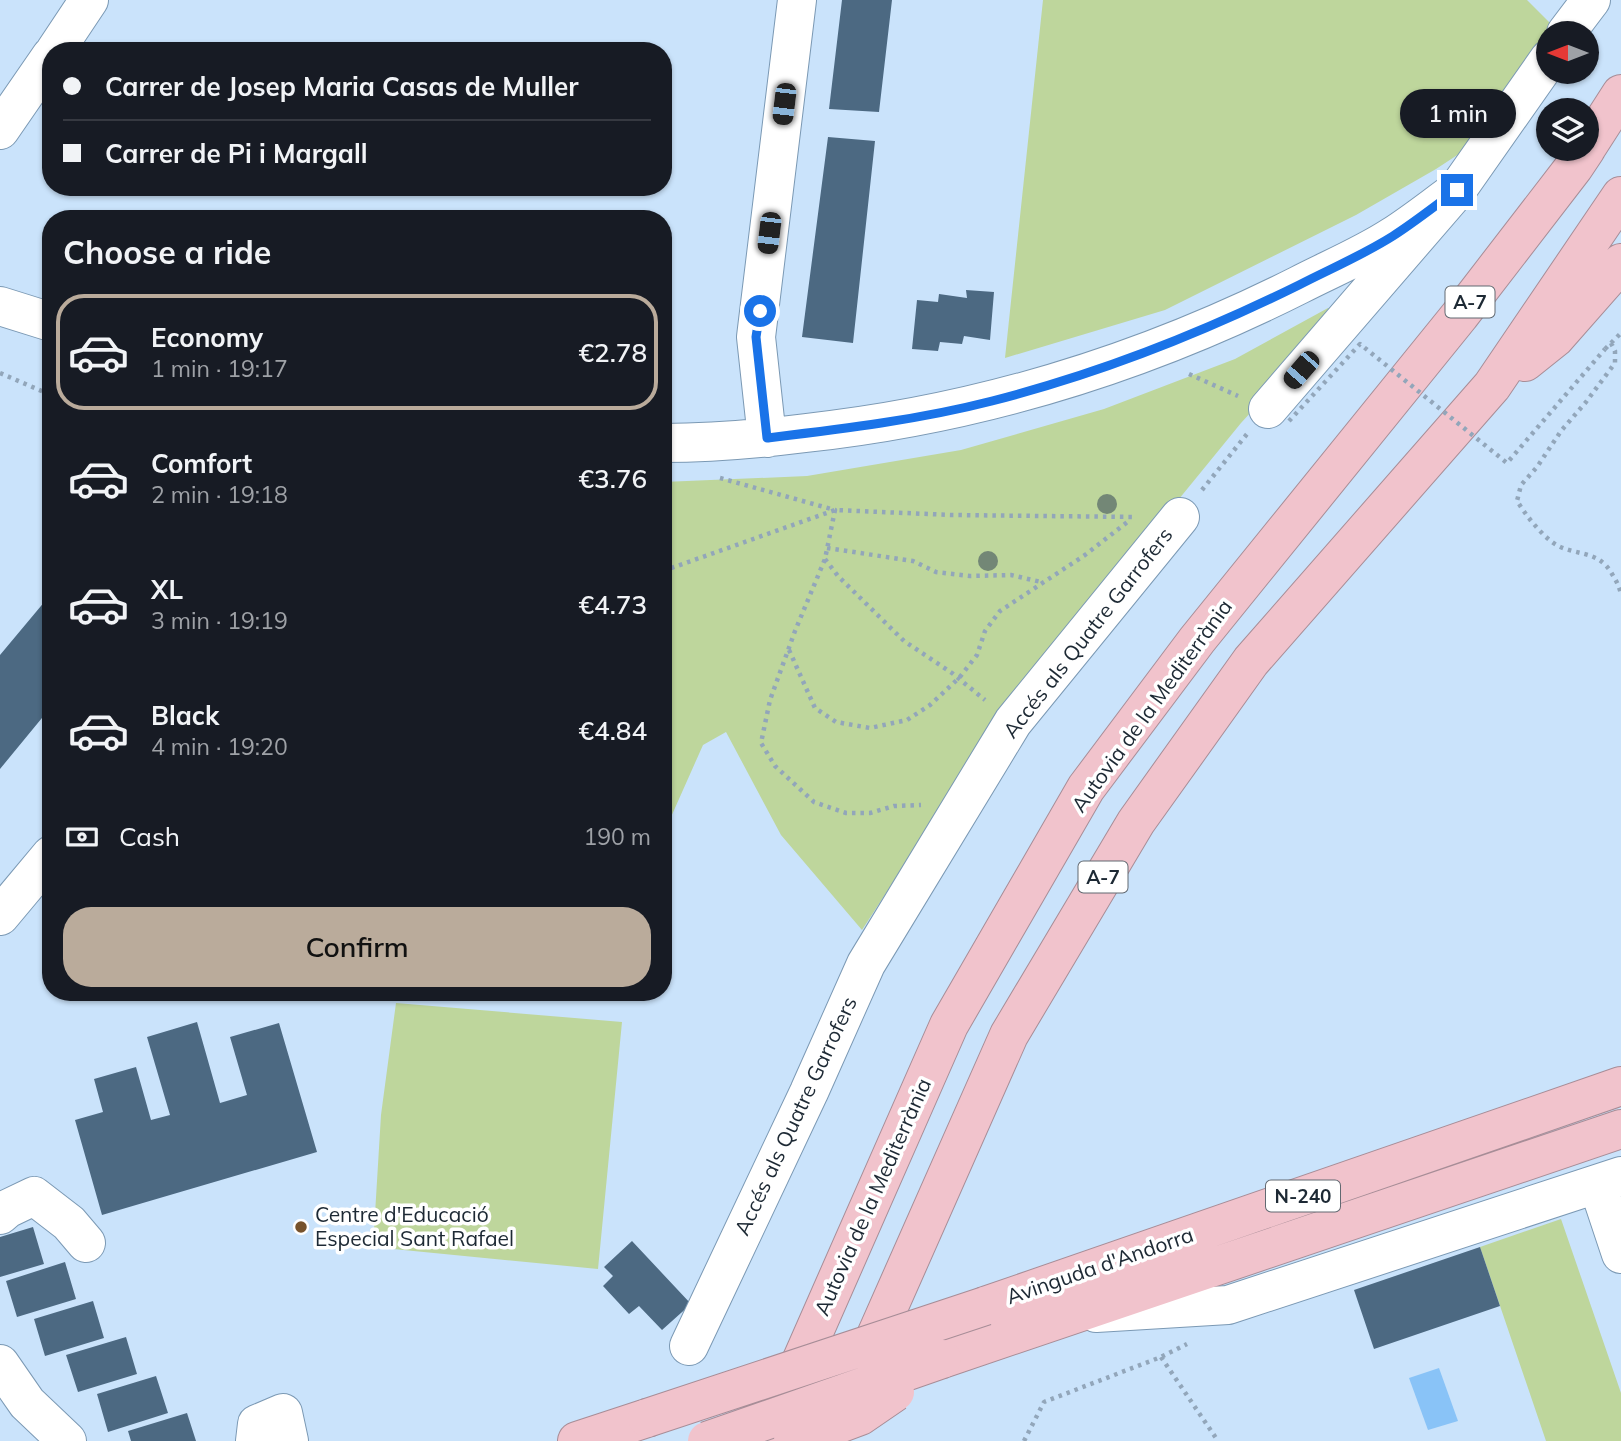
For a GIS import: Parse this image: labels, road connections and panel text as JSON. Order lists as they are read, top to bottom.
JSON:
{
  "streets": {
    "highway": [
      "A-7",
      "Autovia de la Mediterrània",
      "N-240",
      "Avinguda d'Andorra"
    ],
    "street": ["Accés als Quatre Garrofers"]
  },
  "crossings": [
    ["N-240", "Avinguda d'Andorra"]
  ],
  "places": ["Centre d'Educació Especial Sant Rafael"],
  "north": "left",
  "page": {
    "banner": ["Carrer de Josep Maria Casas de Muller", "Carrer de Pi i Margall"],
    "bubble": "1 min",
    "heading": "Choose a ride",
    "list": [
      {
        "name": "Economy",
        "note": "1 min · 19:17",
        "value": "€2.78"
      },
      {
        "name": "Comfort",
        "note": "2 min · 19:18",
        "value": "€3.76"
      },
      {
        "name": "XL",
        "note": "3 min · 19:19",
        "value": "€4.73"
      },
      {
        "name": "Black",
        "note": "4 min · 19:20",
        "value": "€4.84"
      }
    ],
    "pay": ["Cash", "190 m"],
    "buttons": "Confirm"
  }
}
